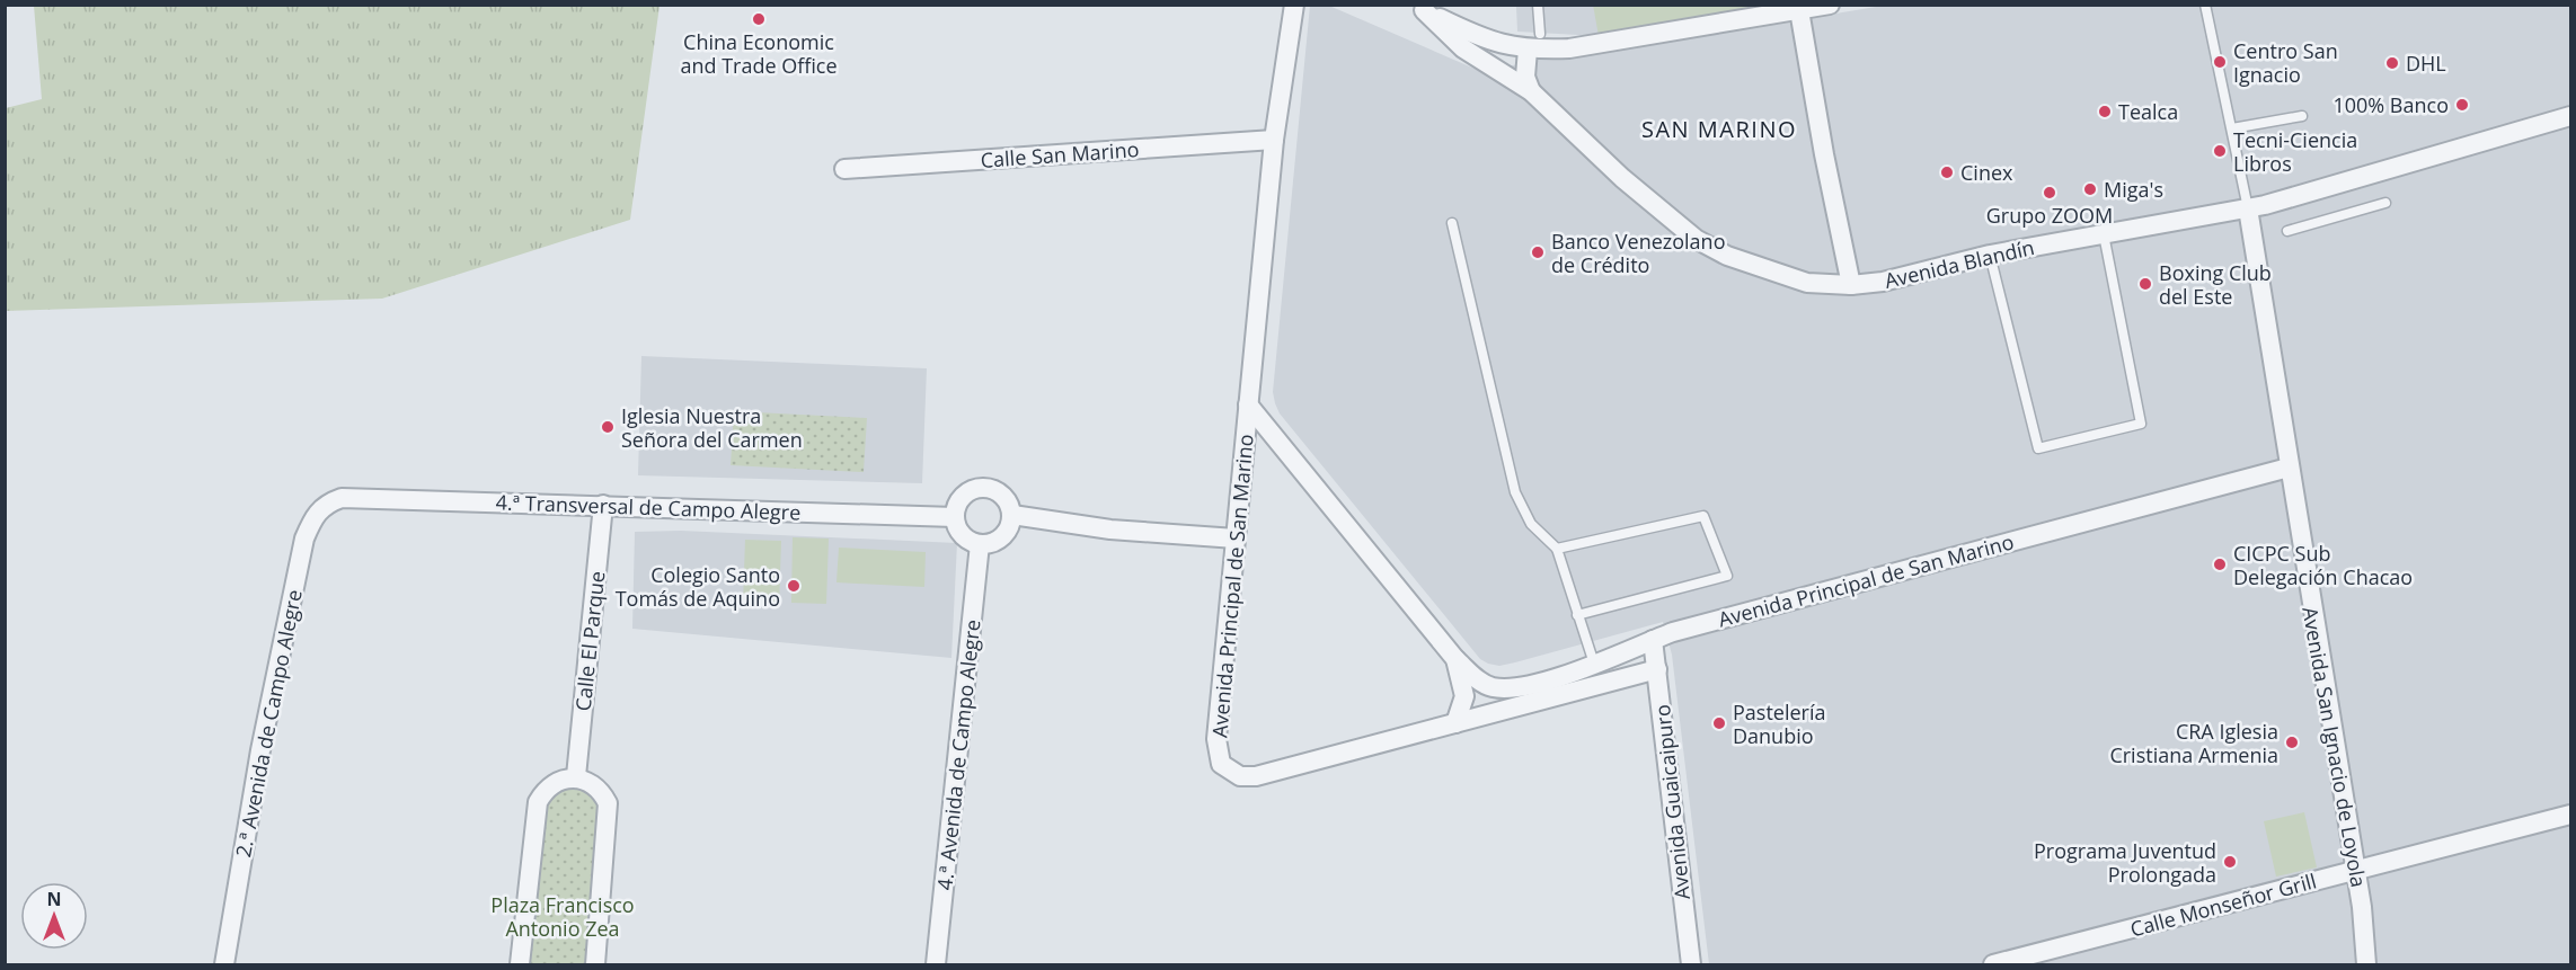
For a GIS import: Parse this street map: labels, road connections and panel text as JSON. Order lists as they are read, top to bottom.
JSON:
{
  "streets": {
    "street": [
      "Calle San Marino",
      "Avenida Blandín",
      "4.ª Transversal de Campo Alegre",
      "Avenida Principal de San Marino",
      "Calle El Parque",
      "2.ª Avenida de Campo Alegre",
      "Avenida San Ignacio de Loyola",
      "4.ª Avenida de Campo Alegre",
      "Avenida Guaicaipuro",
      "Calle Monseñor Grill"
    ]
  },
  "crossings": [
    ["Calle San Marino", "Avenida Principal de San Marino"],
    ["Avenida Blandín", "Avenida San Ignacio de Loyola"],
    ["4.ª Transversal de Campo Alegre", "Calle El Parque"],
    ["4.ª Transversal de Campo Alegre", "2.ª Avenida de Campo Alegre"],
    ["4.ª Transversal de Campo Alegre", "4.ª Avenida de Campo Alegre"],
    ["Avenida Principal de San Marino", "Avenida San Ignacio de Loyola"],
    ["Avenida Principal de San Marino", "Avenida Guaicaipuro"],
    ["Avenida San Ignacio de Loyola", "Calle Monseñor Grill"]
  ],
  "districts": ["SAN MARINO"],
  "parks": ["Plaza Francisco Antonio Zea"],
  "places": [
    "China Economic and Trade Office",
    "Centro San Ignacio",
    "DHL",
    "100% Banco",
    "Tealca",
    "Tecni-Ciencia Libros",
    "Cinex",
    "Miga's",
    "Grupo ZOOM",
    "Banco Venezolano de Crédito",
    "Boxing Club del Este",
    "Iglesia Nuestra Señora del Carmen",
    "CICPC Sub Delegación Chacao",
    "Colegio Santo Tomás de Aquino",
    "Pastelería Danubio",
    "CRA Iglesia Cristiana Armenia",
    "Programa Juventud Prolongada"
  ],
  "north": "top"
}
